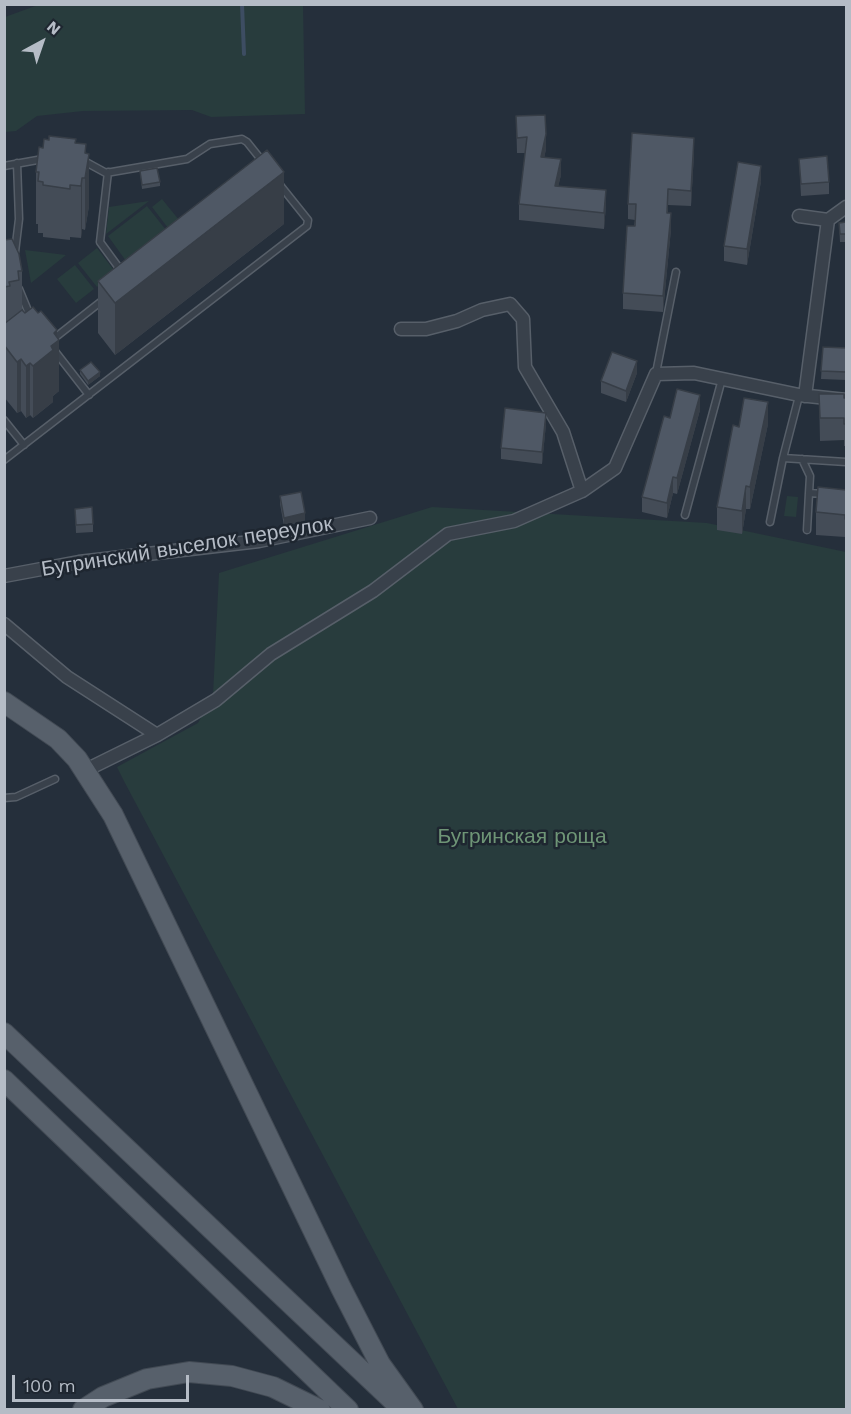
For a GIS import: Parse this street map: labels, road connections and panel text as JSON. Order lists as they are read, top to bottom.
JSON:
{
  "streets": {
    "street": ["Бугринский выселок переулок"]
  },
  "parks": ["Бугринская роща"],
  "scale_bar": "100 m",
  "north": "top right"
}
